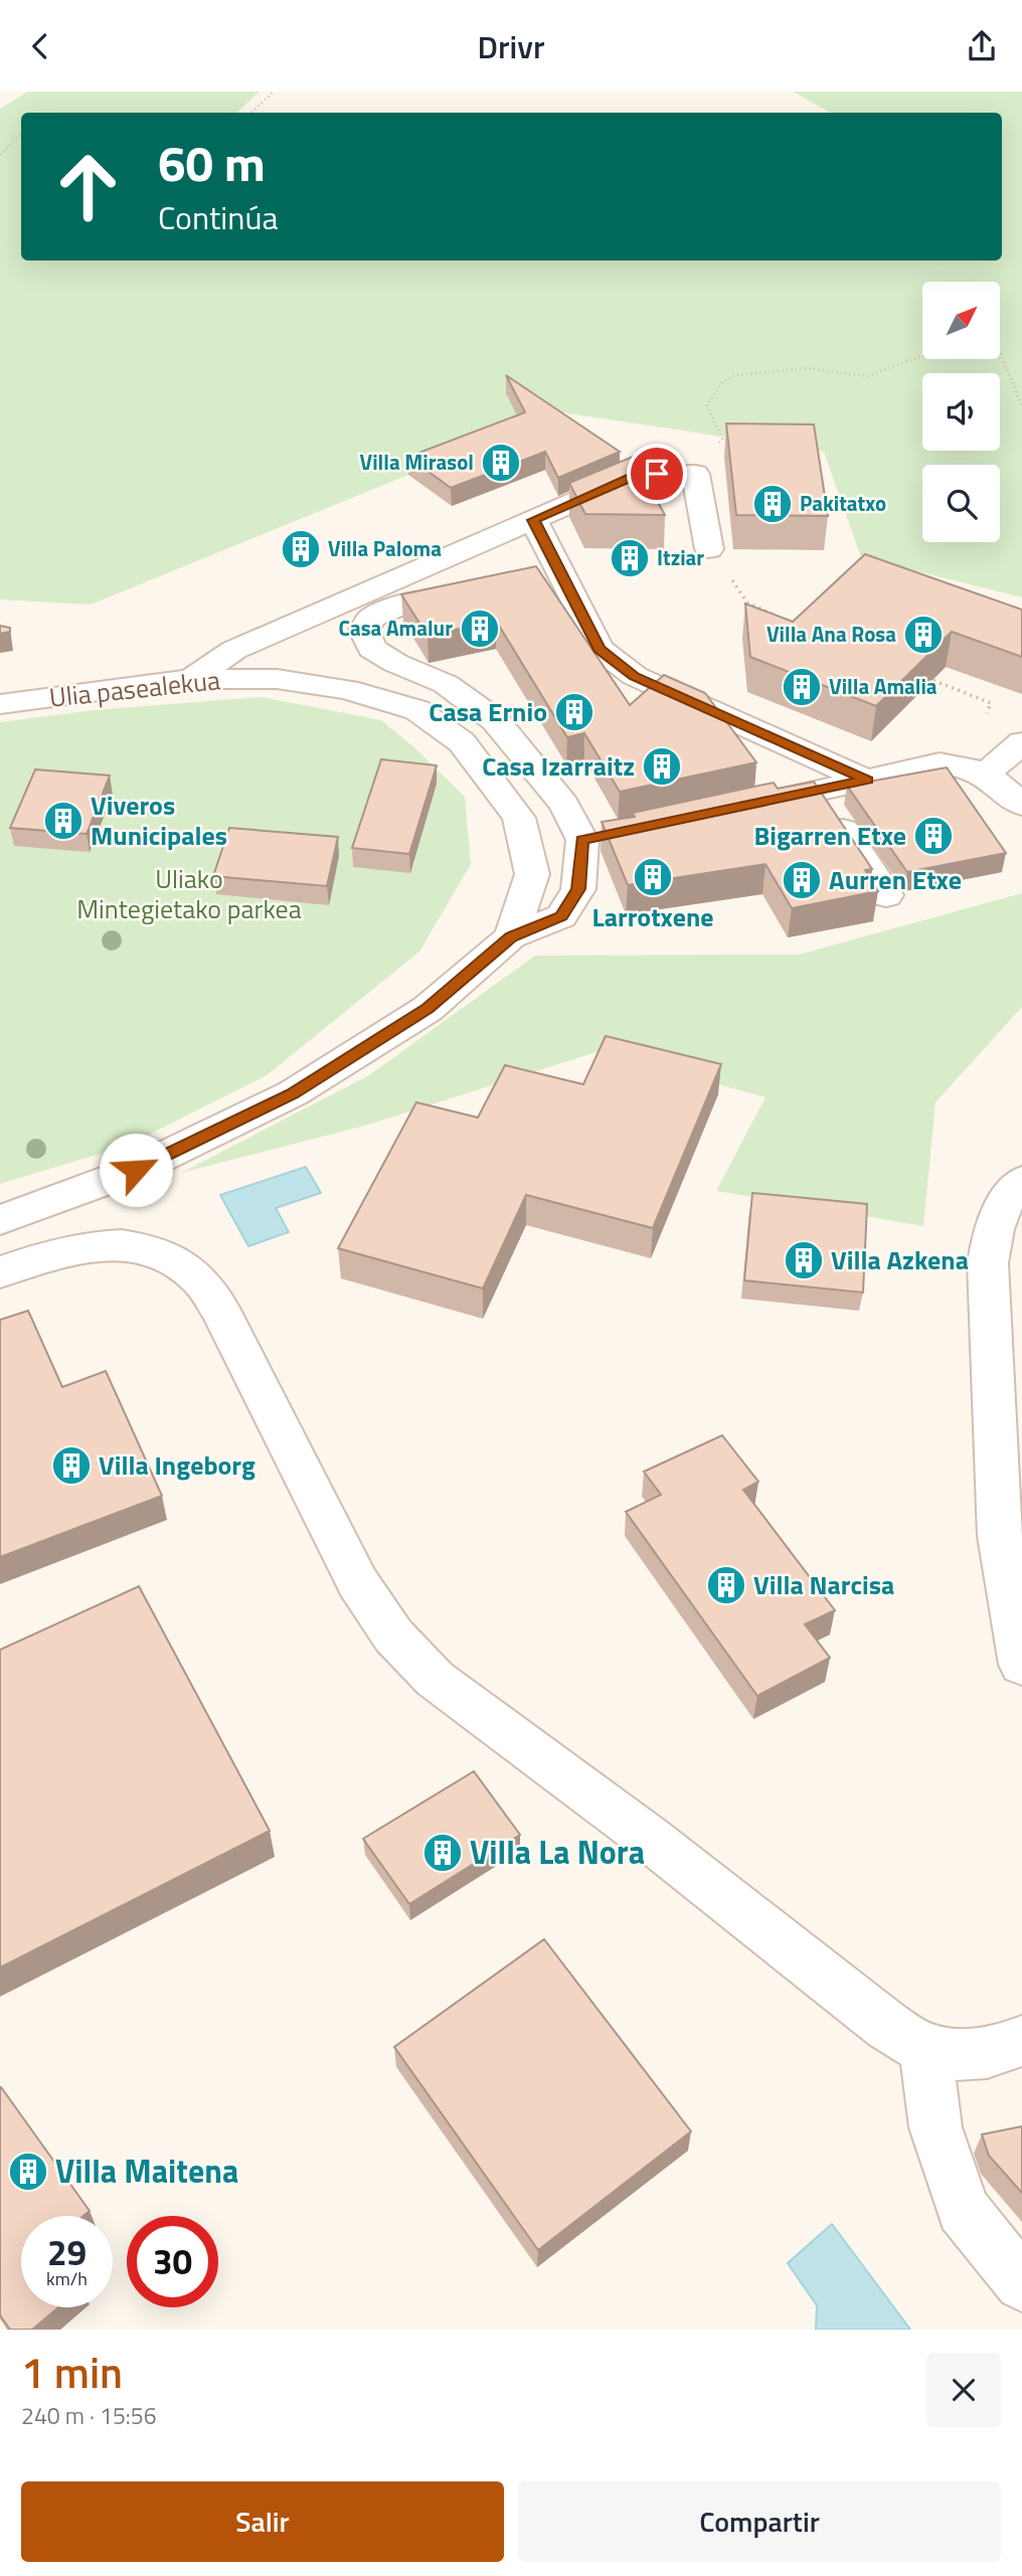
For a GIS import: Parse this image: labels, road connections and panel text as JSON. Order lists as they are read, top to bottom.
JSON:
{
  "streets": {
    "street": ["Ulia pasealekua"]
  },
  "parks": ["Uliako Mintegietako parkea"],
  "places": {
    "building": [
      "Villa Mirasol",
      "Pakitatxo",
      "Villa Paloma",
      "Itziar",
      "Casa Amalur",
      "Villa Ana Rosa",
      "Villa Amalia",
      "Casa Ernio",
      "Casa Izarraitz",
      "Viveros Municipales",
      "Bigarren Etxe",
      "Larrotxene",
      "Aurren Etxe",
      "Villa Azkena",
      "Villa Ingeborg",
      "Villa Narcisa",
      "Villa La Nora",
      "Villa Maitena"
    ]
  },
  "north": "top right",
  "page": {
    "header": "Drivr",
    "turn": ["60 m", "Continúa"],
    "speed": "29 km/h",
    "limit": "30",
    "heading": ["1 min", "240 m · 15:56"],
    "buttons": ["Salir", "Compartir"]
  }
}
